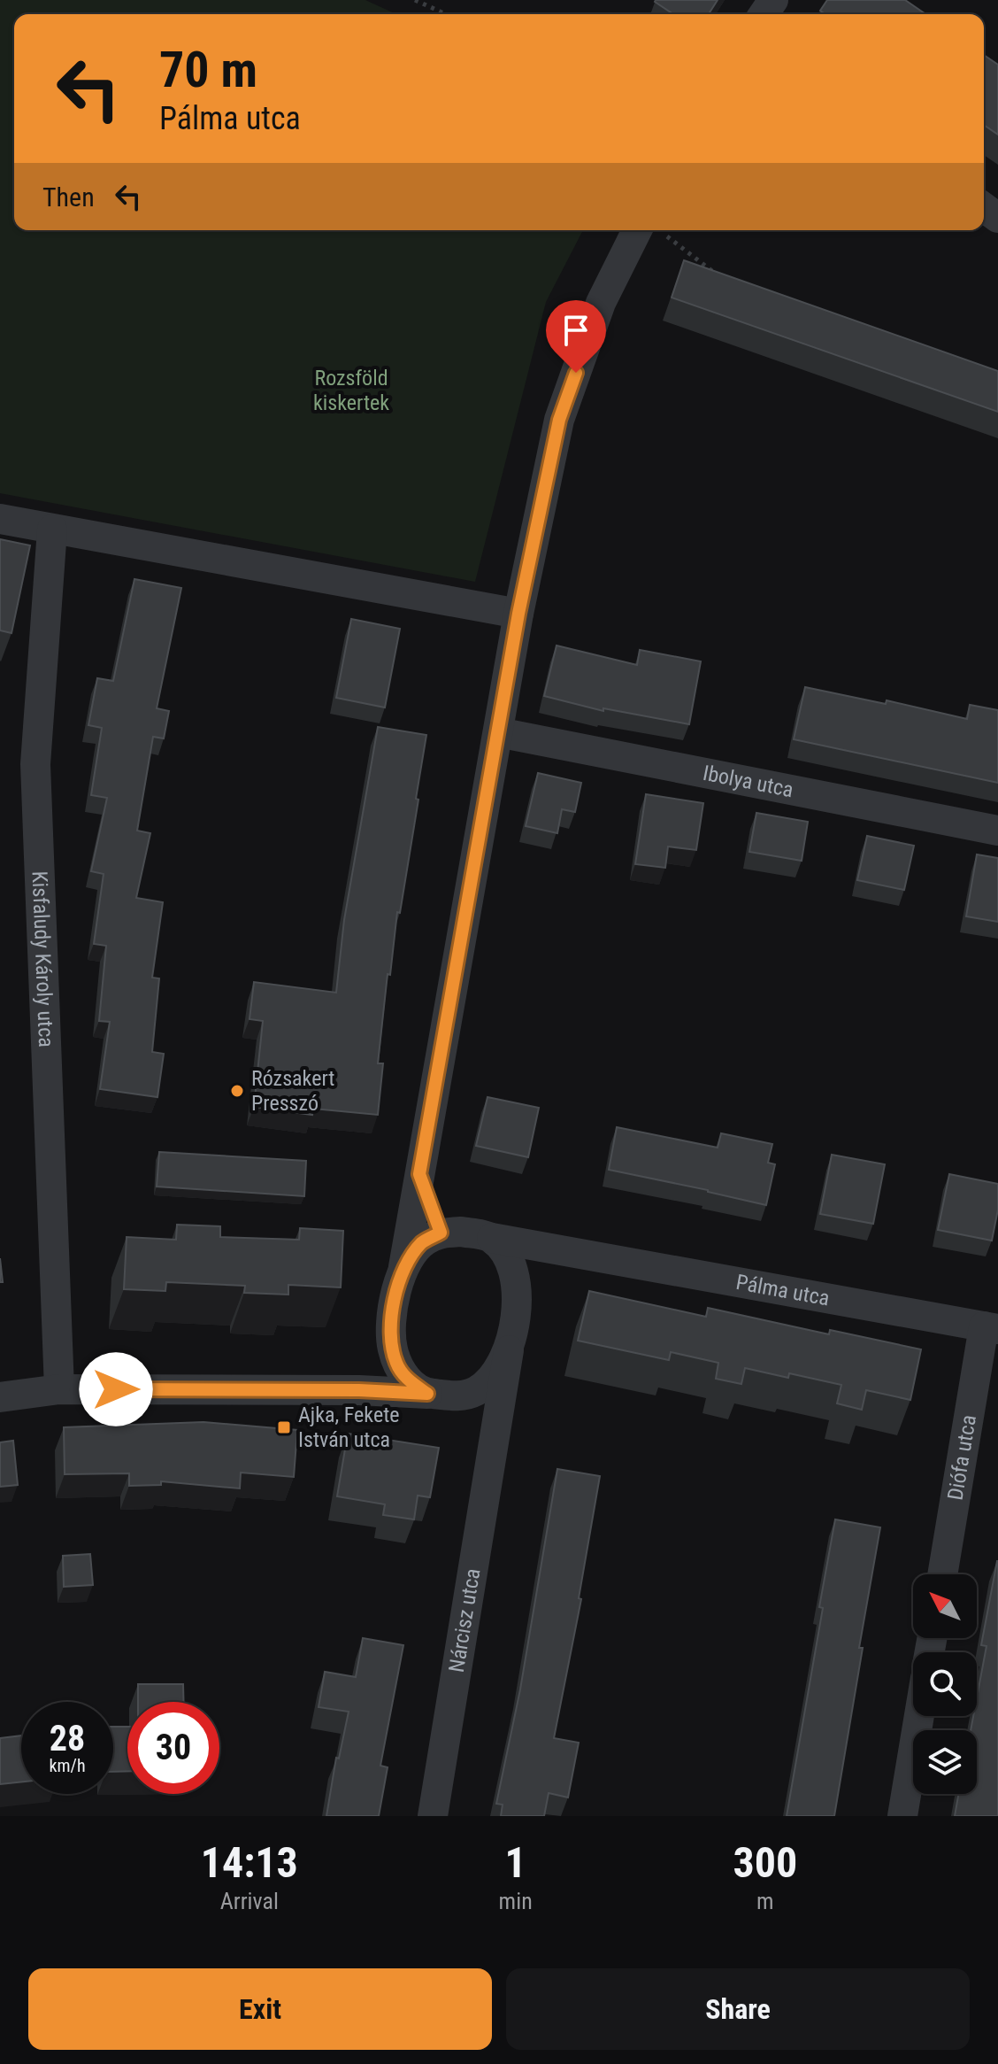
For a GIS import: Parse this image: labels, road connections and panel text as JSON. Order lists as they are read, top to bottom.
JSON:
{
  "streets": {
    "street": [
      "Ibolya utca",
      "Kisfaludy Károly utca",
      "Pálma utca",
      "Diófa utca",
      "Nárcisz utca"
    ]
  },
  "crossings": [
    ["Pálma utca", "Diófa utca"],
    ["Pálma utca", "Nárcisz utca"]
  ],
  "parks": ["Rozsföld kiskertek"],
  "places": {
    "other": ["Rózsakert Presszó"],
    "transit": ["Ajka, Fekete István utca"]
  },
  "north": "top left",
  "page": {
    "turn": ["70 m", "Pálma utca"],
    "then": "Then",
    "speed": "28 km/h",
    "limit": "30",
    "eta": [
      "14:13",
      "Arrival",
      "1",
      "min",
      "300",
      "m"
    ],
    "buttons": ["Exit", "Share"]
  }
}
